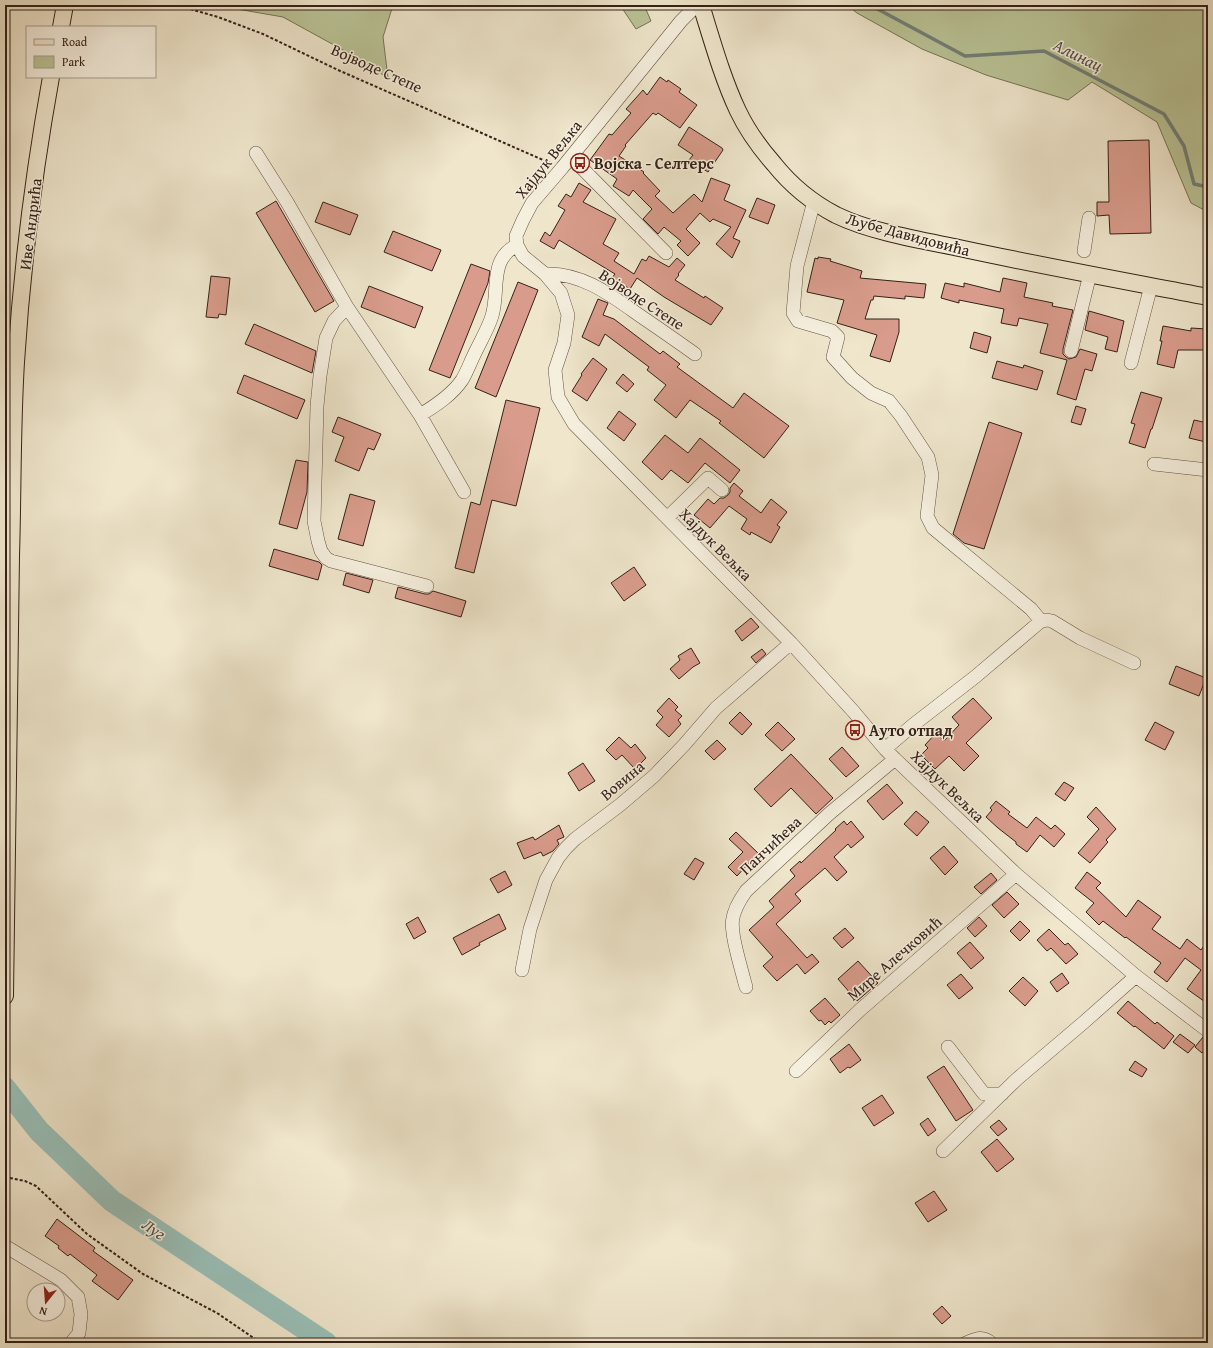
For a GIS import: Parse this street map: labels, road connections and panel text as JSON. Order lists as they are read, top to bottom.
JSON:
{
  "streets": {
    "main road": ["Иве Андрића", "Љубе Давидовића"],
    "street": [
      "Војводе Степе",
      "Хајдук Вељка",
      "Вовина",
      "Панчићева",
      "Мире Алечковић"
    ]
  },
  "crossings": [
    ["Војводе Степе", "Хајдук Вељка"],
    ["Хајдук Вељка", "Вовина"],
    ["Хајдук Вељка", "Панчићева"],
    ["Хајдук Вељка", "Мире Алечковић"]
  ],
  "water": ["Алинац", "Луг"],
  "places": {
    "bus stop": ["Војска - Селтерс", "Ауто отпад"]
  },
  "legend": ["Road", "Park"],
  "north": "bottom"
}
